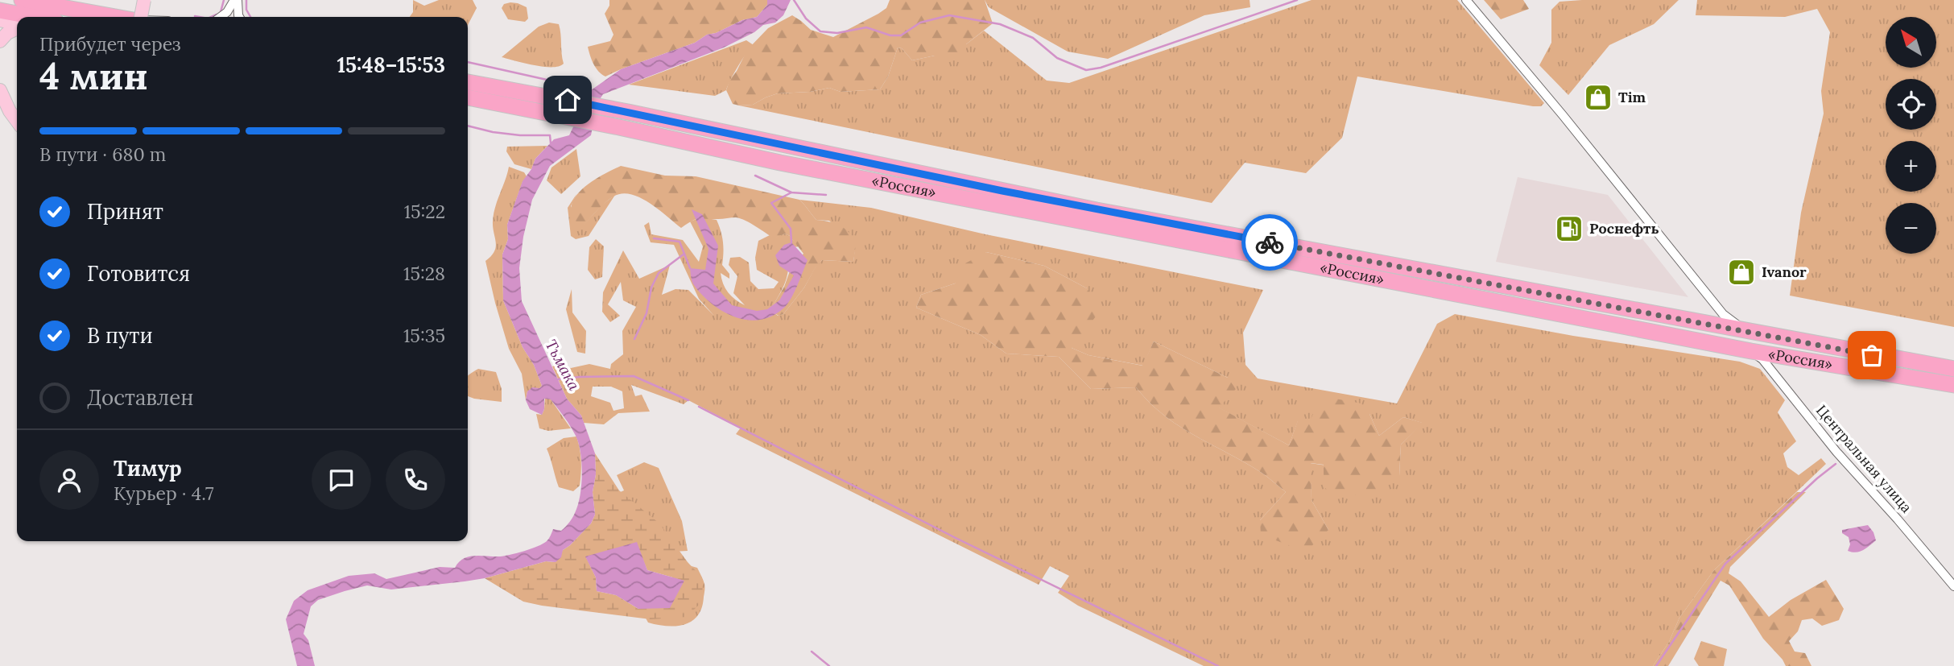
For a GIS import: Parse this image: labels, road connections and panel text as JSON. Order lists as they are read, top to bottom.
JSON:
{
  "streets": {
    "highway": ["«Россия»"],
    "street": ["Центральная улица"]
  },
  "crossings": [
    ["«Россия»", "Центральная улица"]
  ],
  "water": ["Тьмака"],
  "places": {
    "shop": ["Tim", "Ivanor"],
    "fuel station": ["Роснефть"]
  },
  "north": "top left",
  "page": {
    "map_buttons": ["+", "−"],
    "heading": ["4 мин", "Прибудет через", "15:48–15:53"],
    "panel": ["Тимур", "Курьер · 4.7"],
    "bar": "В пути · 680 m",
    "list": [
      ["Принят", "15:22"],
      ["Готовится", "15:28"],
      ["В пути", "15:35"],
      "Доставлен"
    ]
  }
}
